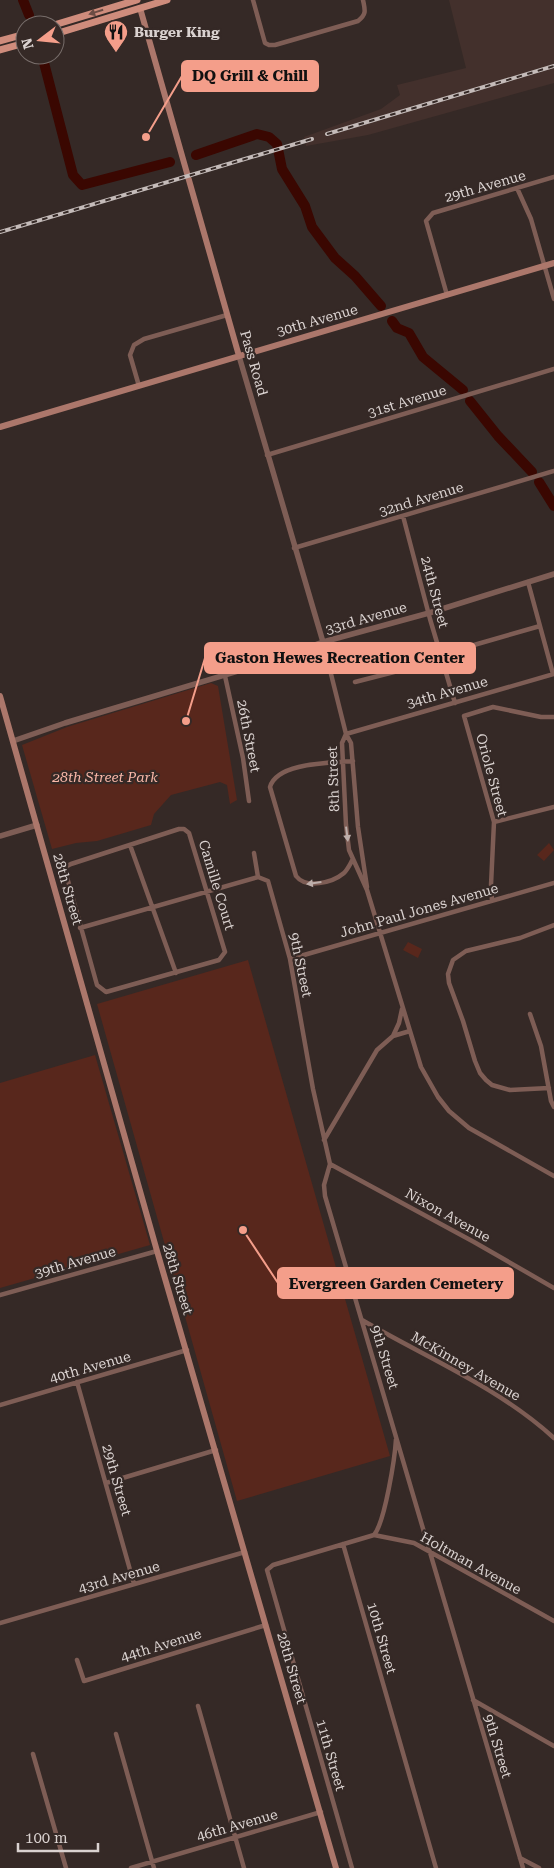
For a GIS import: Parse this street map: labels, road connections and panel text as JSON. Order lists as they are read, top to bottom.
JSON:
{
  "streets": {
    "main road": ["30th Avenue", "Pass Road", "28th Street"],
    "street": [
      "29th Avenue",
      "31st Avenue",
      "32nd Avenue",
      "24th Street",
      "33rd Avenue",
      "34th Avenue",
      "26th Street",
      "Oriole Street",
      "8th Street",
      "Camille Court",
      "John Paul Jones Avenue",
      "9th Street",
      "Nixon Avenue",
      "39th Avenue",
      "McKinney Avenue",
      "40th Avenue",
      "29th Street",
      "Holtman Avenue",
      "43rd Avenue",
      "10th Street",
      "44th Avenue",
      "11th Street",
      "46th Avenue"
    ]
  },
  "crossings": [
    ["29th Avenue", "30th Avenue"],
    ["30th Avenue", "Pass Road"],
    ["Pass Road", "31st Avenue"],
    ["Pass Road", "32nd Avenue"],
    ["Pass Road", "33rd Avenue"],
    ["Pass Road", "34th Avenue"],
    ["Pass Road", "8th Street"],
    ["32nd Avenue", "24th Street"],
    ["24th Street", "33rd Avenue"],
    ["24th Street", "34th Avenue"],
    ["33rd Avenue", "26th Street"],
    ["33rd Avenue", "28th Street"],
    ["34th Avenue", "8th Street"],
    ["Oriole Street", "John Paul Jones Avenue"],
    ["8th Street", "John Paul Jones Avenue"],
    ["28th Street", "39th Avenue"],
    ["28th Street", "40th Avenue"],
    ["28th Street", "43rd Avenue"],
    ["28th Street", "44th Avenue"],
    ["28th Street", "46th Avenue"],
    ["John Paul Jones Avenue", "9th Street"],
    ["9th Street", "Nixon Avenue"],
    ["9th Street", "McKinney Avenue"],
    ["9th Street", "Holtman Avenue"],
    ["40th Avenue", "29th Street"],
    ["29th Street", "43rd Avenue"],
    ["10th Street", "11th Street"]
  ],
  "parks": ["28th Street Park"],
  "places": {
    "restaurant": ["Burger King"],
    "other": ["DQ Grill & Chill", "Gaston Hewes Recreation Center", "Evergreen Garden Cemetery"]
  },
  "scale_bar": "100 m",
  "north": "left"
}
